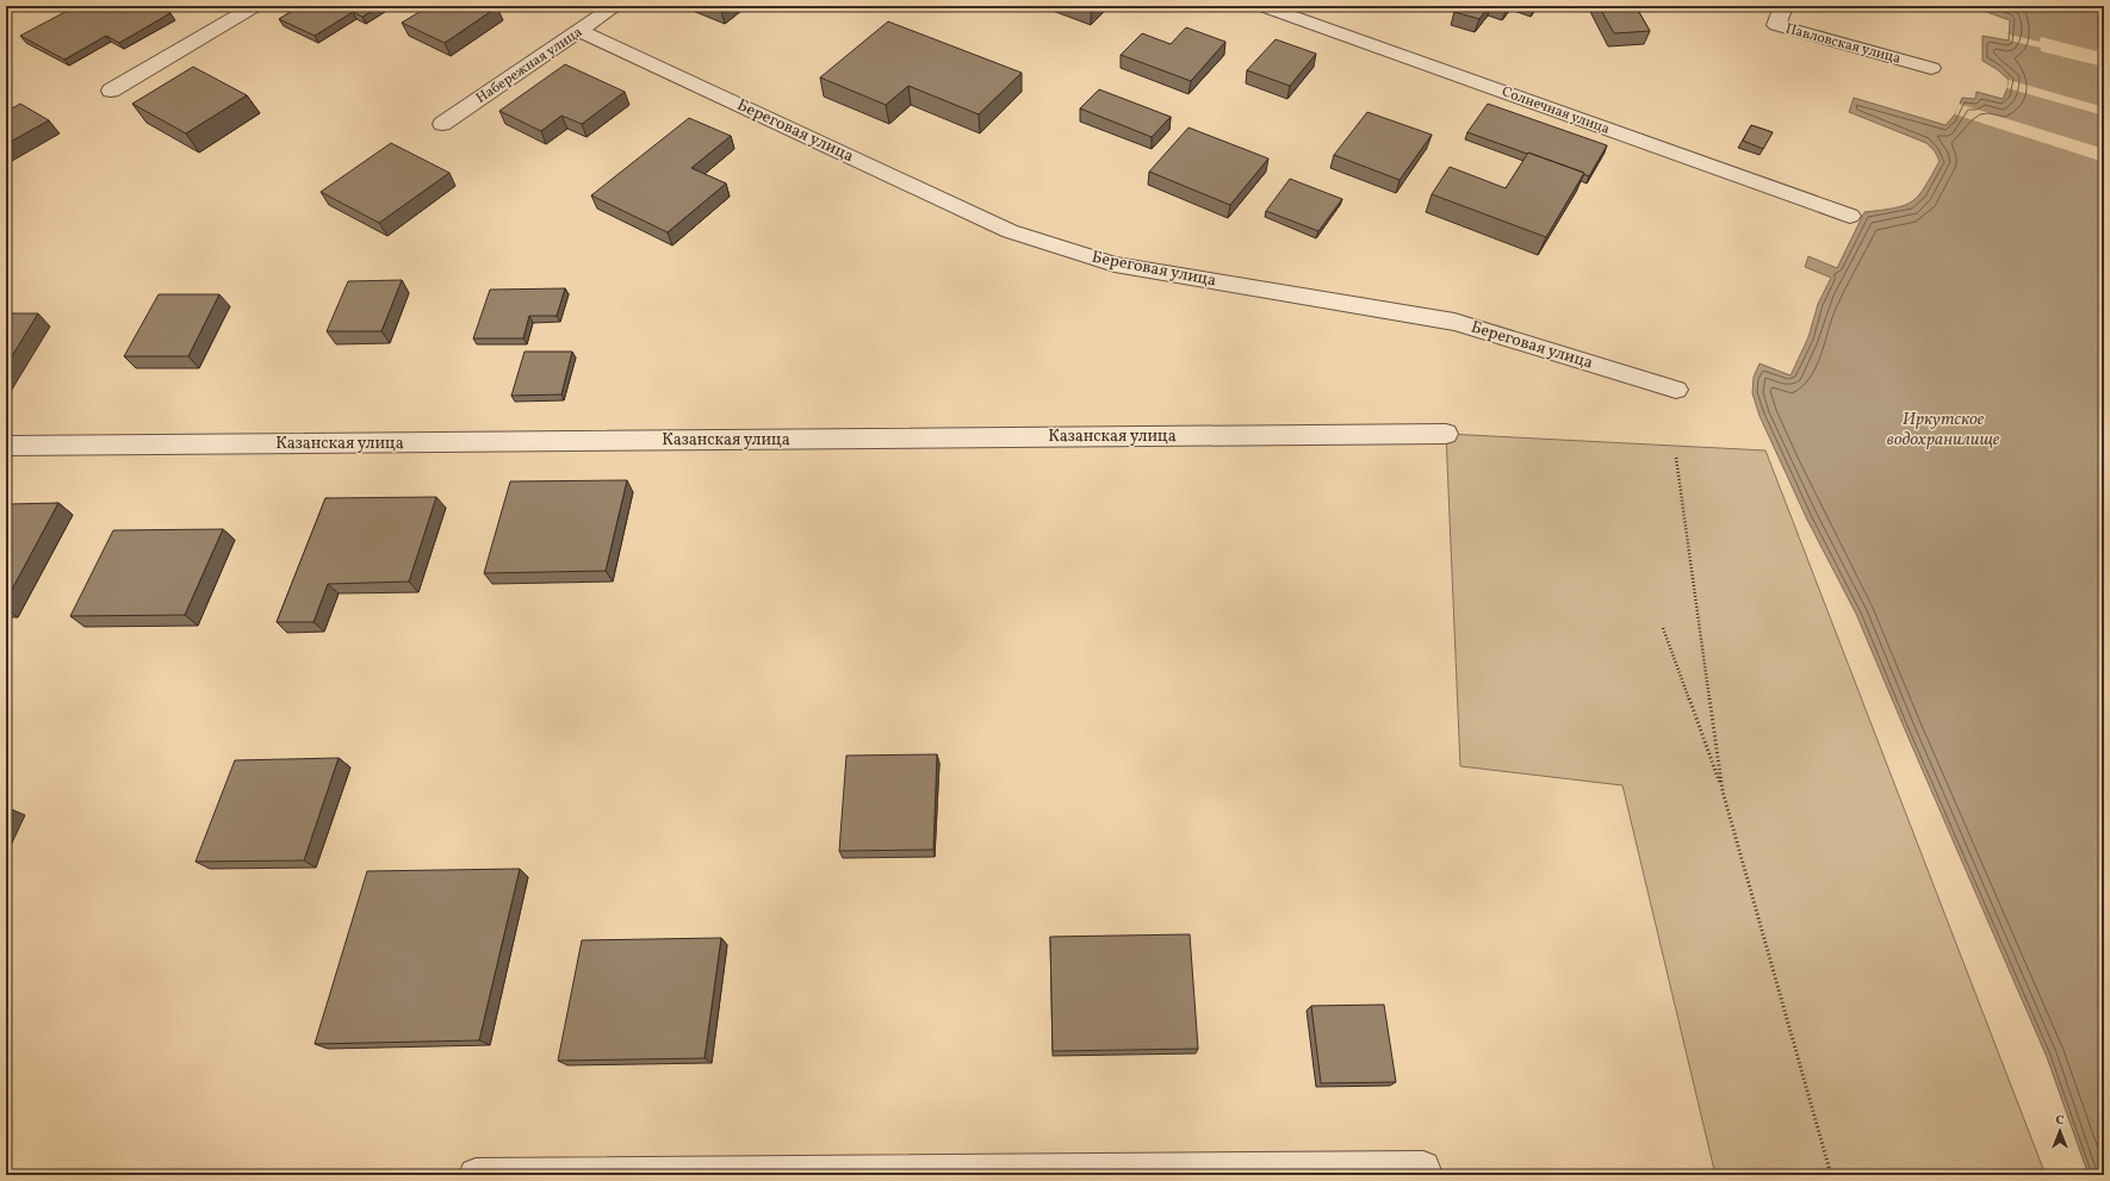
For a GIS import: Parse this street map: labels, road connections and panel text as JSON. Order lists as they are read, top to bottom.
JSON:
{
  "streets": {
    "street": [
      "Павловская улица",
      "Набережная улица",
      "Солнечная улица",
      "Береговая улица",
      "Казанская улица"
    ]
  },
  "crossings": [
    ["Набережная улица", "Береговая улица"]
  ],
  "water": ["Иркутское водохранилище"],
  "north": "top"
}
